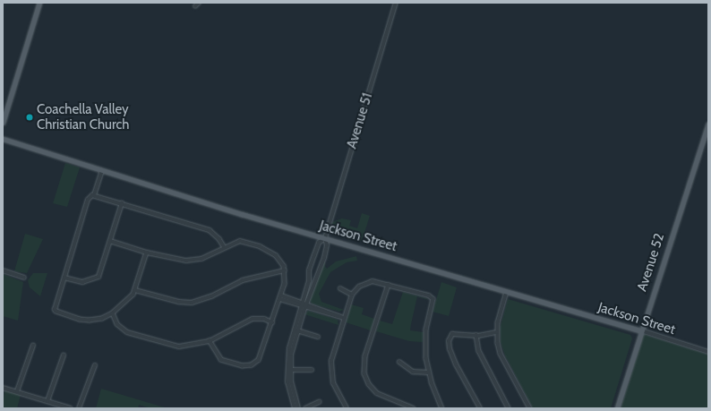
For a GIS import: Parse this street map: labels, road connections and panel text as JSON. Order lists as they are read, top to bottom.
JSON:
{
  "streets": {
    "main road": ["Jackson Street", "Avenue 52"],
    "street": ["Avenue 51"]
  },
  "crossings": [
    ["Avenue 51", "Jackson Street"],
    ["Jackson Street", "Avenue 52"]
  ],
  "places": ["Coachella Valley Christian Church"]
}
